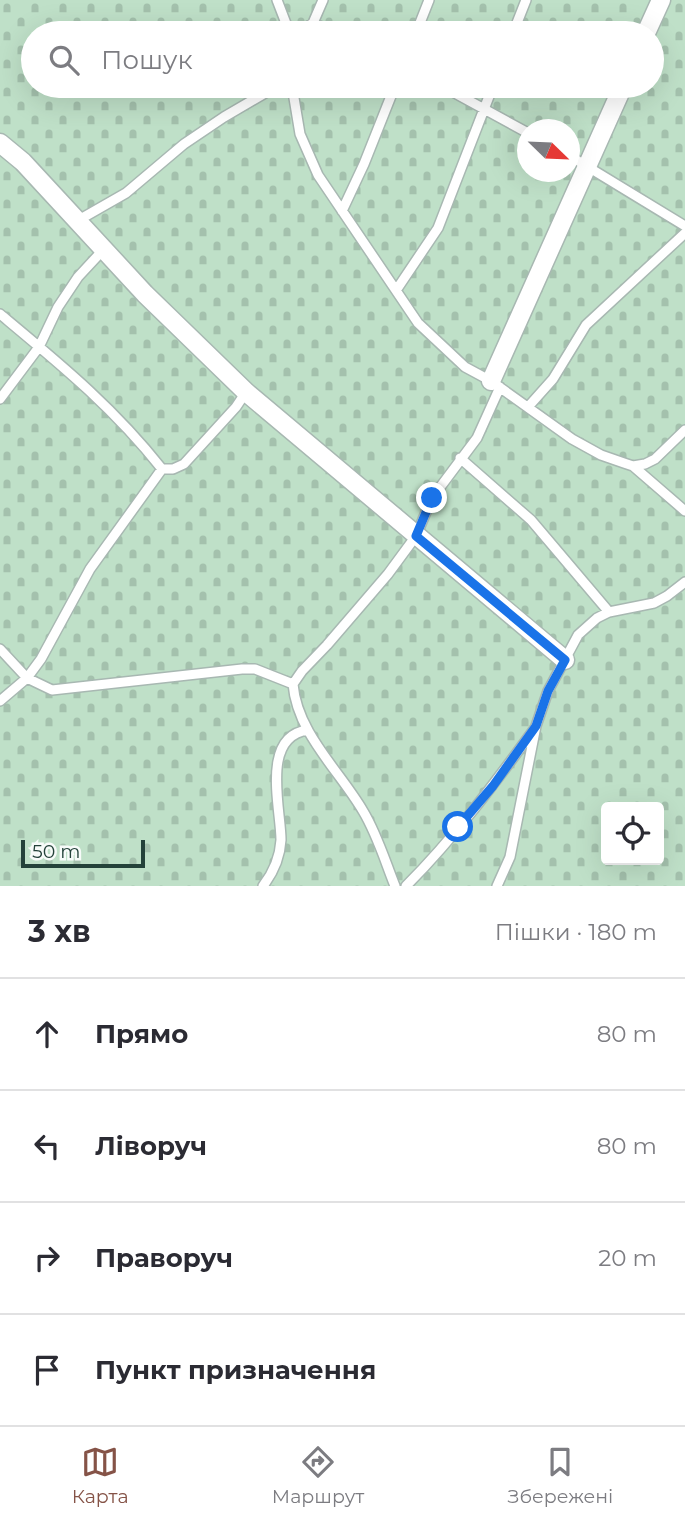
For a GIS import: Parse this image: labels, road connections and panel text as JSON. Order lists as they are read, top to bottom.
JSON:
{
  "scale_bar": "50 m",
  "north": "bottom right",
  "page": {
    "search": "Пошук",
    "scale": "50 m",
    "heading": ["3 хв", "Пішки · 180 m"],
    "list": [
      ["Прямо", "80 m"],
      ["Ліворуч", "80 m"],
      ["Праворуч", "20 m"],
      "Пункт призначення"
    ],
    "nav": ["Карта", "Маршрут", "Збережені"]
  }
}
